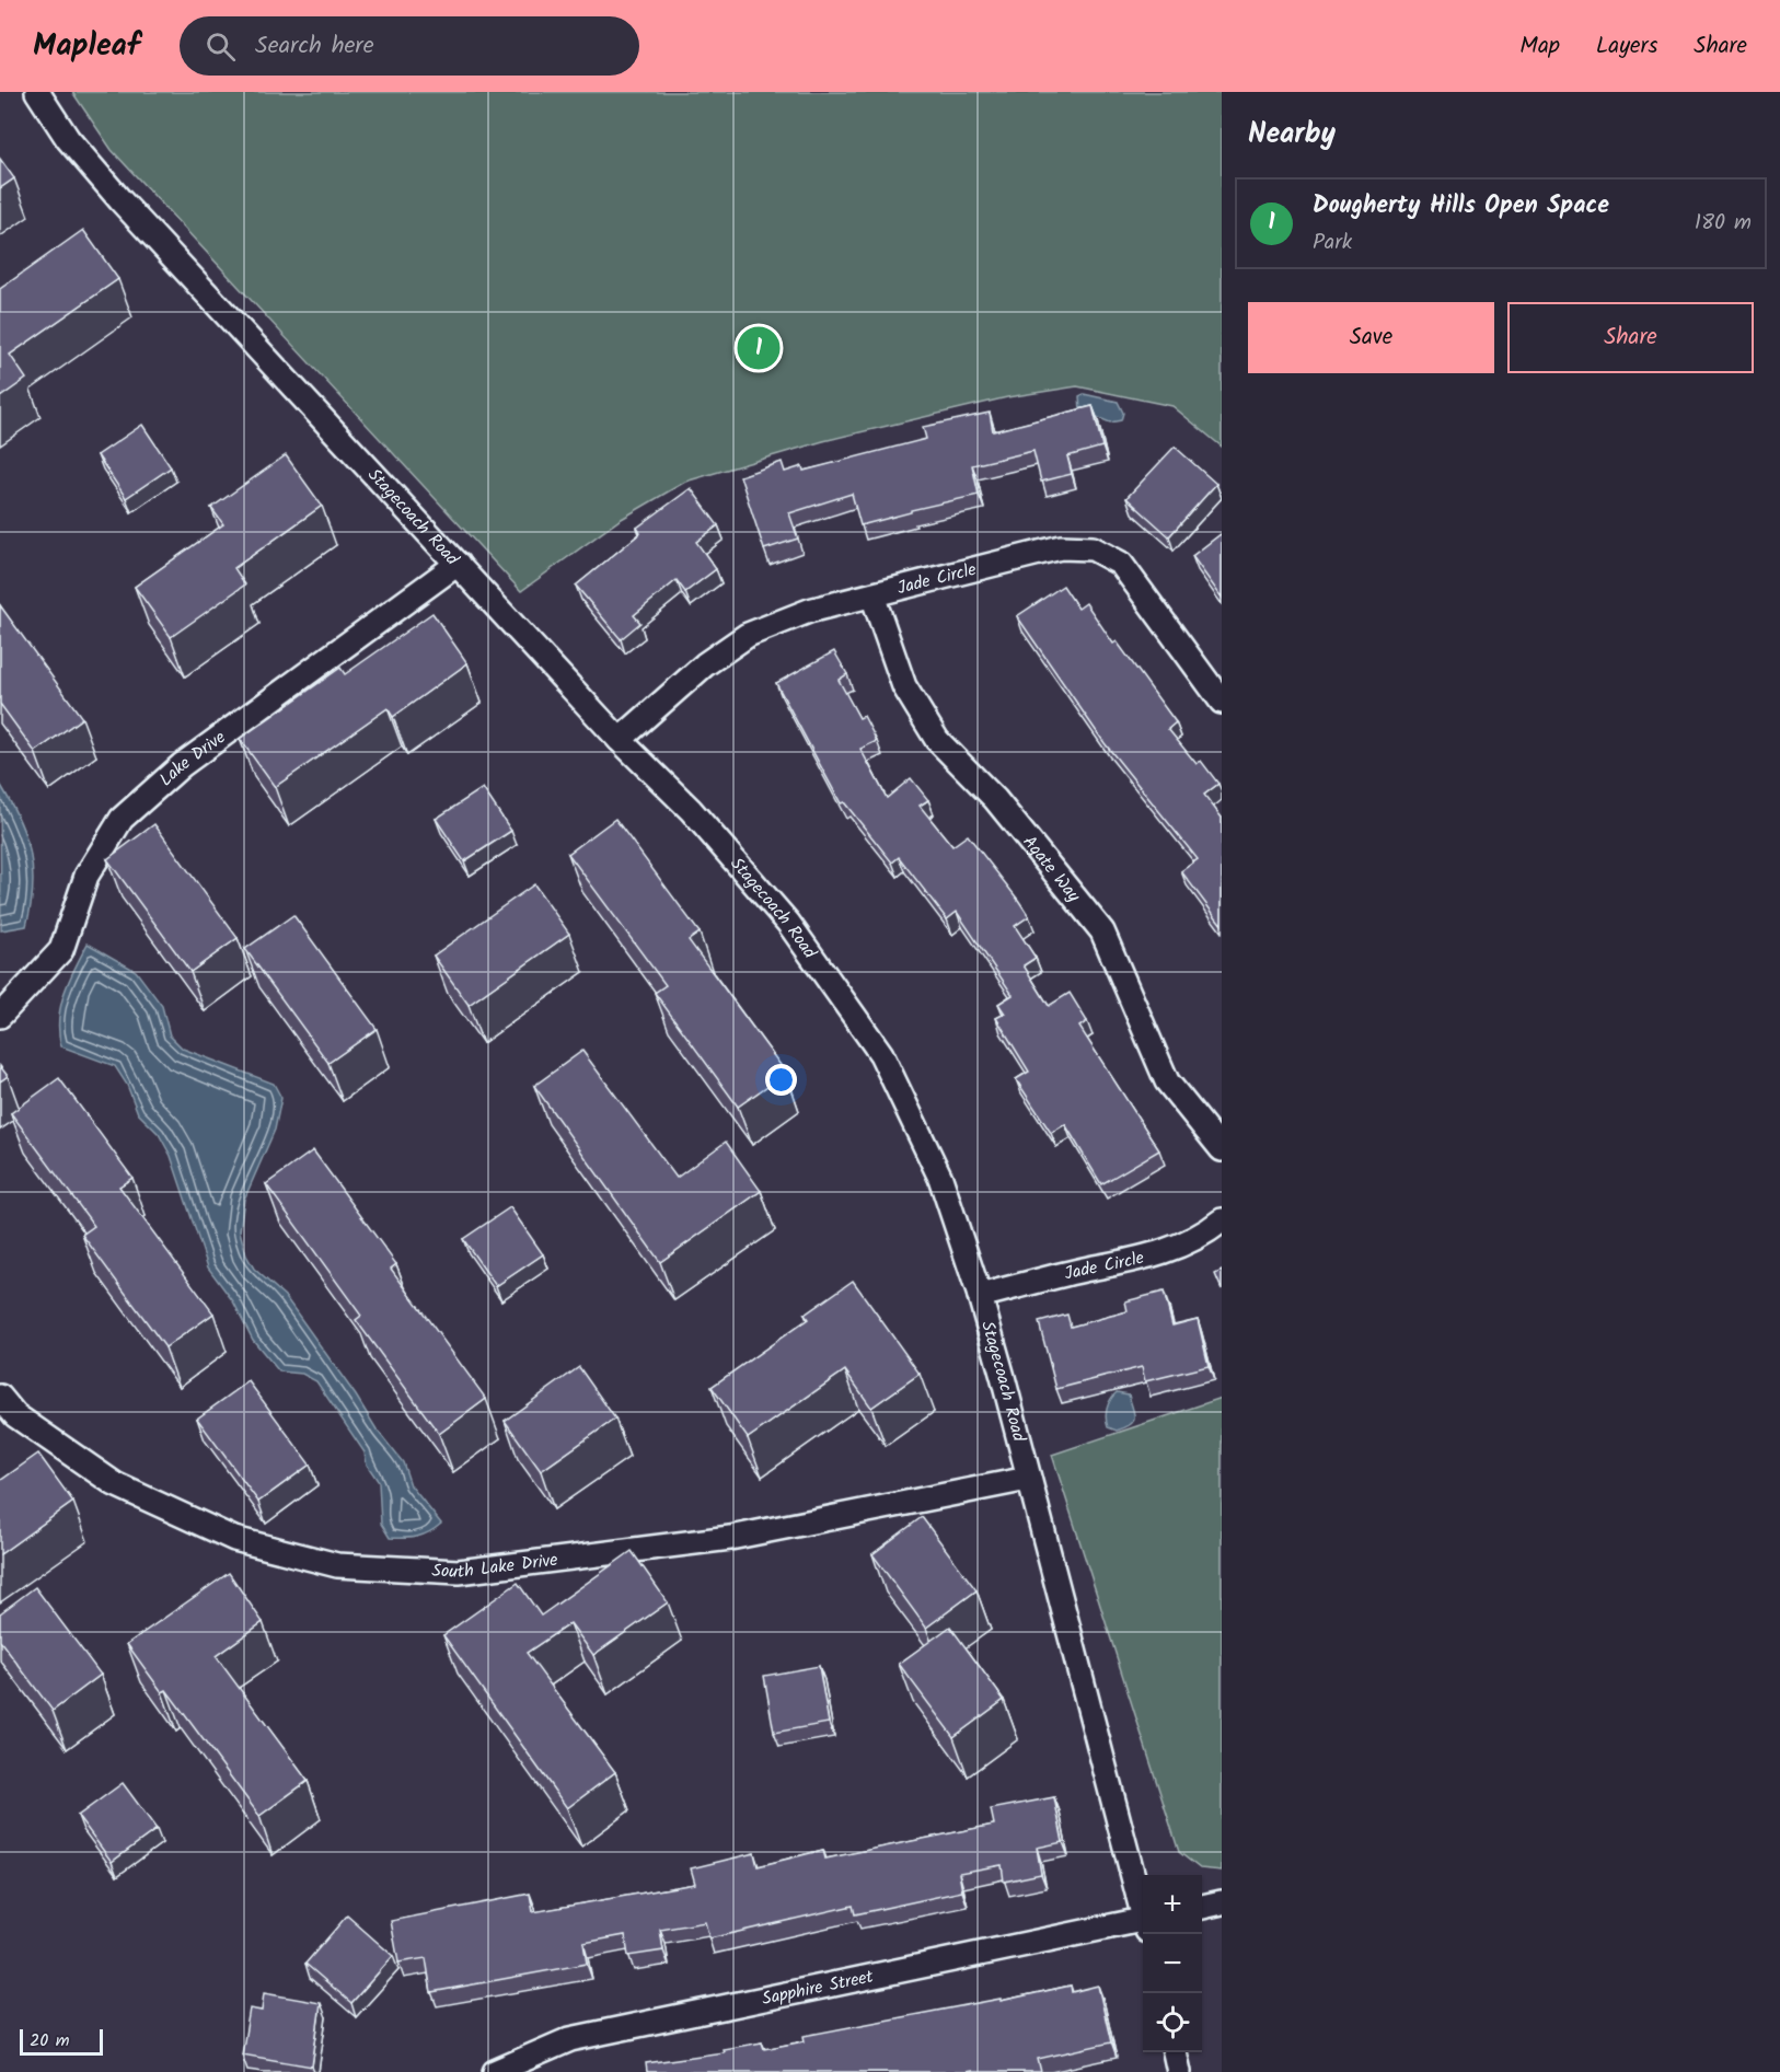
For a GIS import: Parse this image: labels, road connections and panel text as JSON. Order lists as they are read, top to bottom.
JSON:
{
  "streets": {
    "street": [
      "Stagecoach Road",
      "Jade Circle",
      "Lake Drive",
      "Agate Way",
      "South Lake Drive",
      "Sapphire Street"
    ]
  },
  "crossings": [
    ["Stagecoach Road", "Jade Circle"],
    ["Stagecoach Road", "Lake Drive"],
    ["Stagecoach Road", "South Lake Drive"],
    ["Jade Circle", "Agate Way"]
  ],
  "scale_bar": "20 m",
  "page": {
    "header": "Mapleaf",
    "search": "Search here",
    "nav": ["Map", "Layers", "Share"],
    "heading": "Nearby",
    "list": [
      {
        "mark": "1",
        "name": "Dougherty Hills Open Space",
        "note": "Park",
        "value": "180 m"
      }
    ],
    "buttons": ["Save", "Share"],
    "pins": "1",
    "map_buttons": ["+", "−"],
    "scale": "20 m"
  }
}
